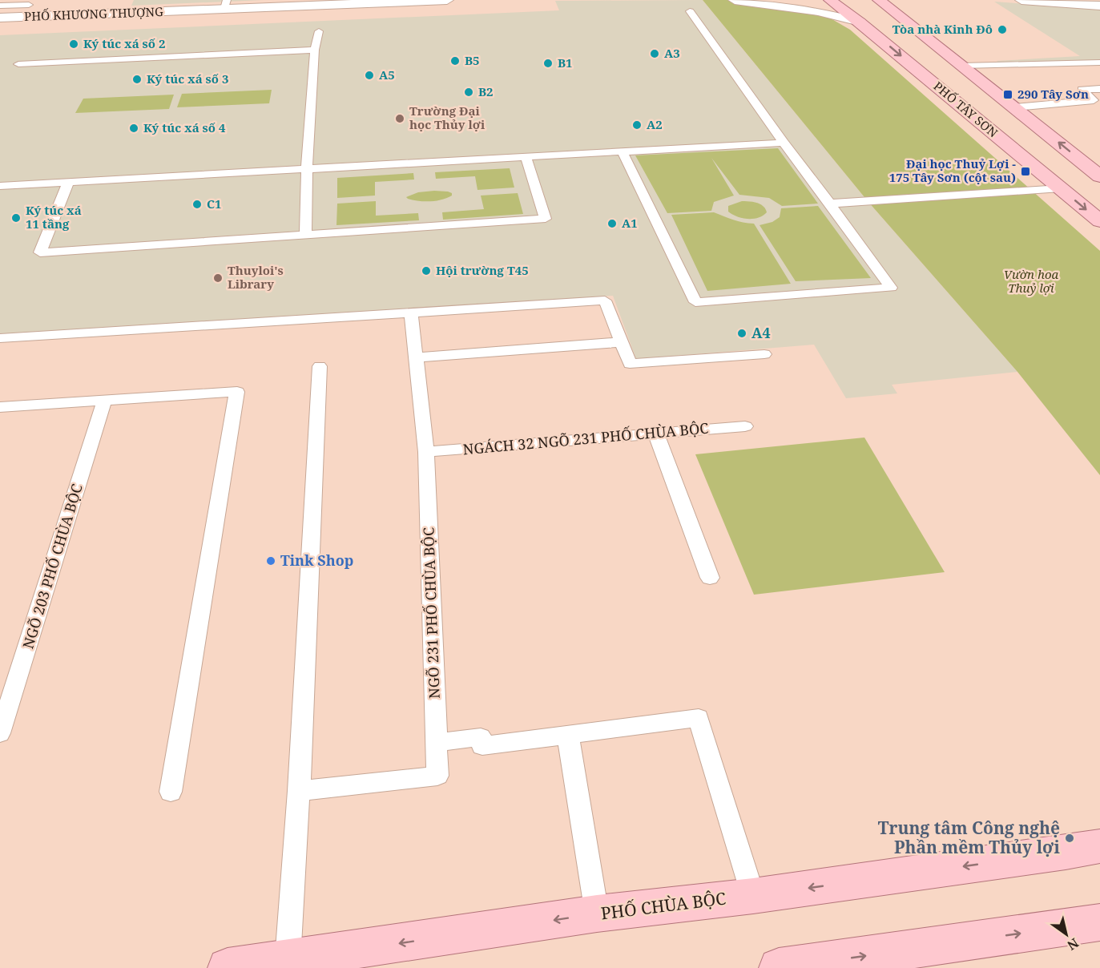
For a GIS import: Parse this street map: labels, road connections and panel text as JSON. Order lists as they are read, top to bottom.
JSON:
{
  "streets": {
    "main road": ["PHỐ TÂY SƠN", "PHỐ CHÙA BỘC"],
    "street": ["PHỐ KHƯƠNG THƯỢNG"],
    "lane": ["NGÁCH 32 NGÕ 231 PHỐ CHÙA BỘC", "NGÕ 203 PHỐ CHÙA BỘC", "NGÕ 231 PHỐ CHÙA BỘC"]
  },
  "crossings": [
    ["NGÁCH 32 NGÕ 231 PHỐ CHÙA BỘC", "NGÕ 231 PHỐ CHÙA BỘC"]
  ],
  "parks": ["Vườn hoa Thuỷ lợi"],
  "places": {
    "other": [
      "Tòa nhà Kinh Đô",
      "Ký túc xá số 2",
      "A3",
      "B5",
      "B1",
      "A5",
      "Ký túc xá số 3",
      "B2",
      "Trường Đại học Thủy lợi",
      "A2",
      "Ký túc xá số 4",
      "C1",
      "Ký túc xá 11 tầng",
      "A1",
      "Hội trường T45",
      "Thuyloi's Library",
      "A4",
      "Tink Shop",
      "Trung tâm Công nghệ Phần mềm Thủy lợi"
    ],
    "transit": ["290 Tây Sơn", "Đại học Thuỷ Lợi - 175 Tây Sơn (cột sau)"]
  },
  "north": "bottom right"
}
